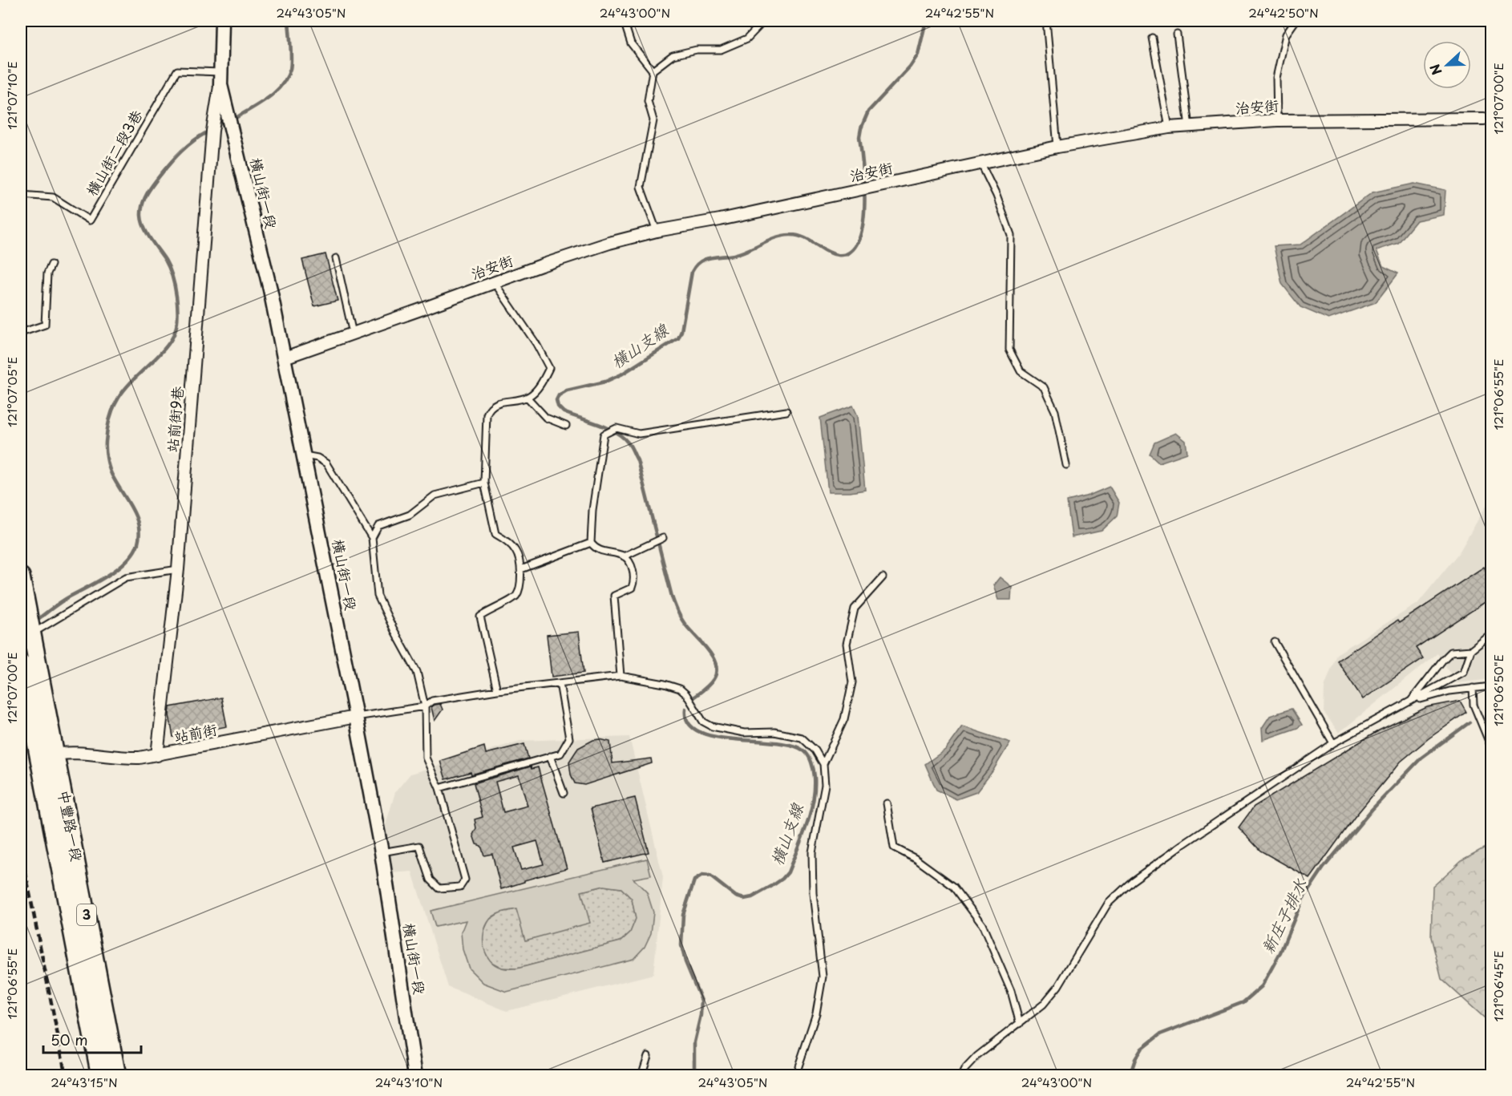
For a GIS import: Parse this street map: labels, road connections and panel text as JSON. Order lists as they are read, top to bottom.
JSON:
{
  "streets": {
    "main road": ["中豐路一段", "3"],
    "street": [
      "治安街",
      "橫山街一段",
      "站前街9巷",
      "站前街"
    ],
    "lane": ["橫山街二段3巷"]
  },
  "crossings": [
    ["治安街", "橫山街一段"],
    ["橫山街二段3巷", "橫山街一段"],
    ["橫山街二段3巷", "站前街9巷"],
    ["橫山街一段", "站前街9巷"],
    ["橫山街一段", "站前街"],
    ["站前街9巷", "站前街"],
    ["站前街", "中豐路一段"]
  ],
  "water": ["橫山支線", "新庄子排水"],
  "scale_bar": "50 m",
  "north": "left",
  "coordinates": [
    "24°43'05\"N",
    "24°43'00\"N",
    "24°42'55\"N",
    "24°42'50\"N",
    "121°07'10\"E",
    "121°07'00\"E",
    "121°07'05\"E",
    "121°06'55\"E",
    "121°06'50\"E",
    "121°06'45\"E",
    "24°43'15\"N",
    "24°43'10\"N"
  ]
}
